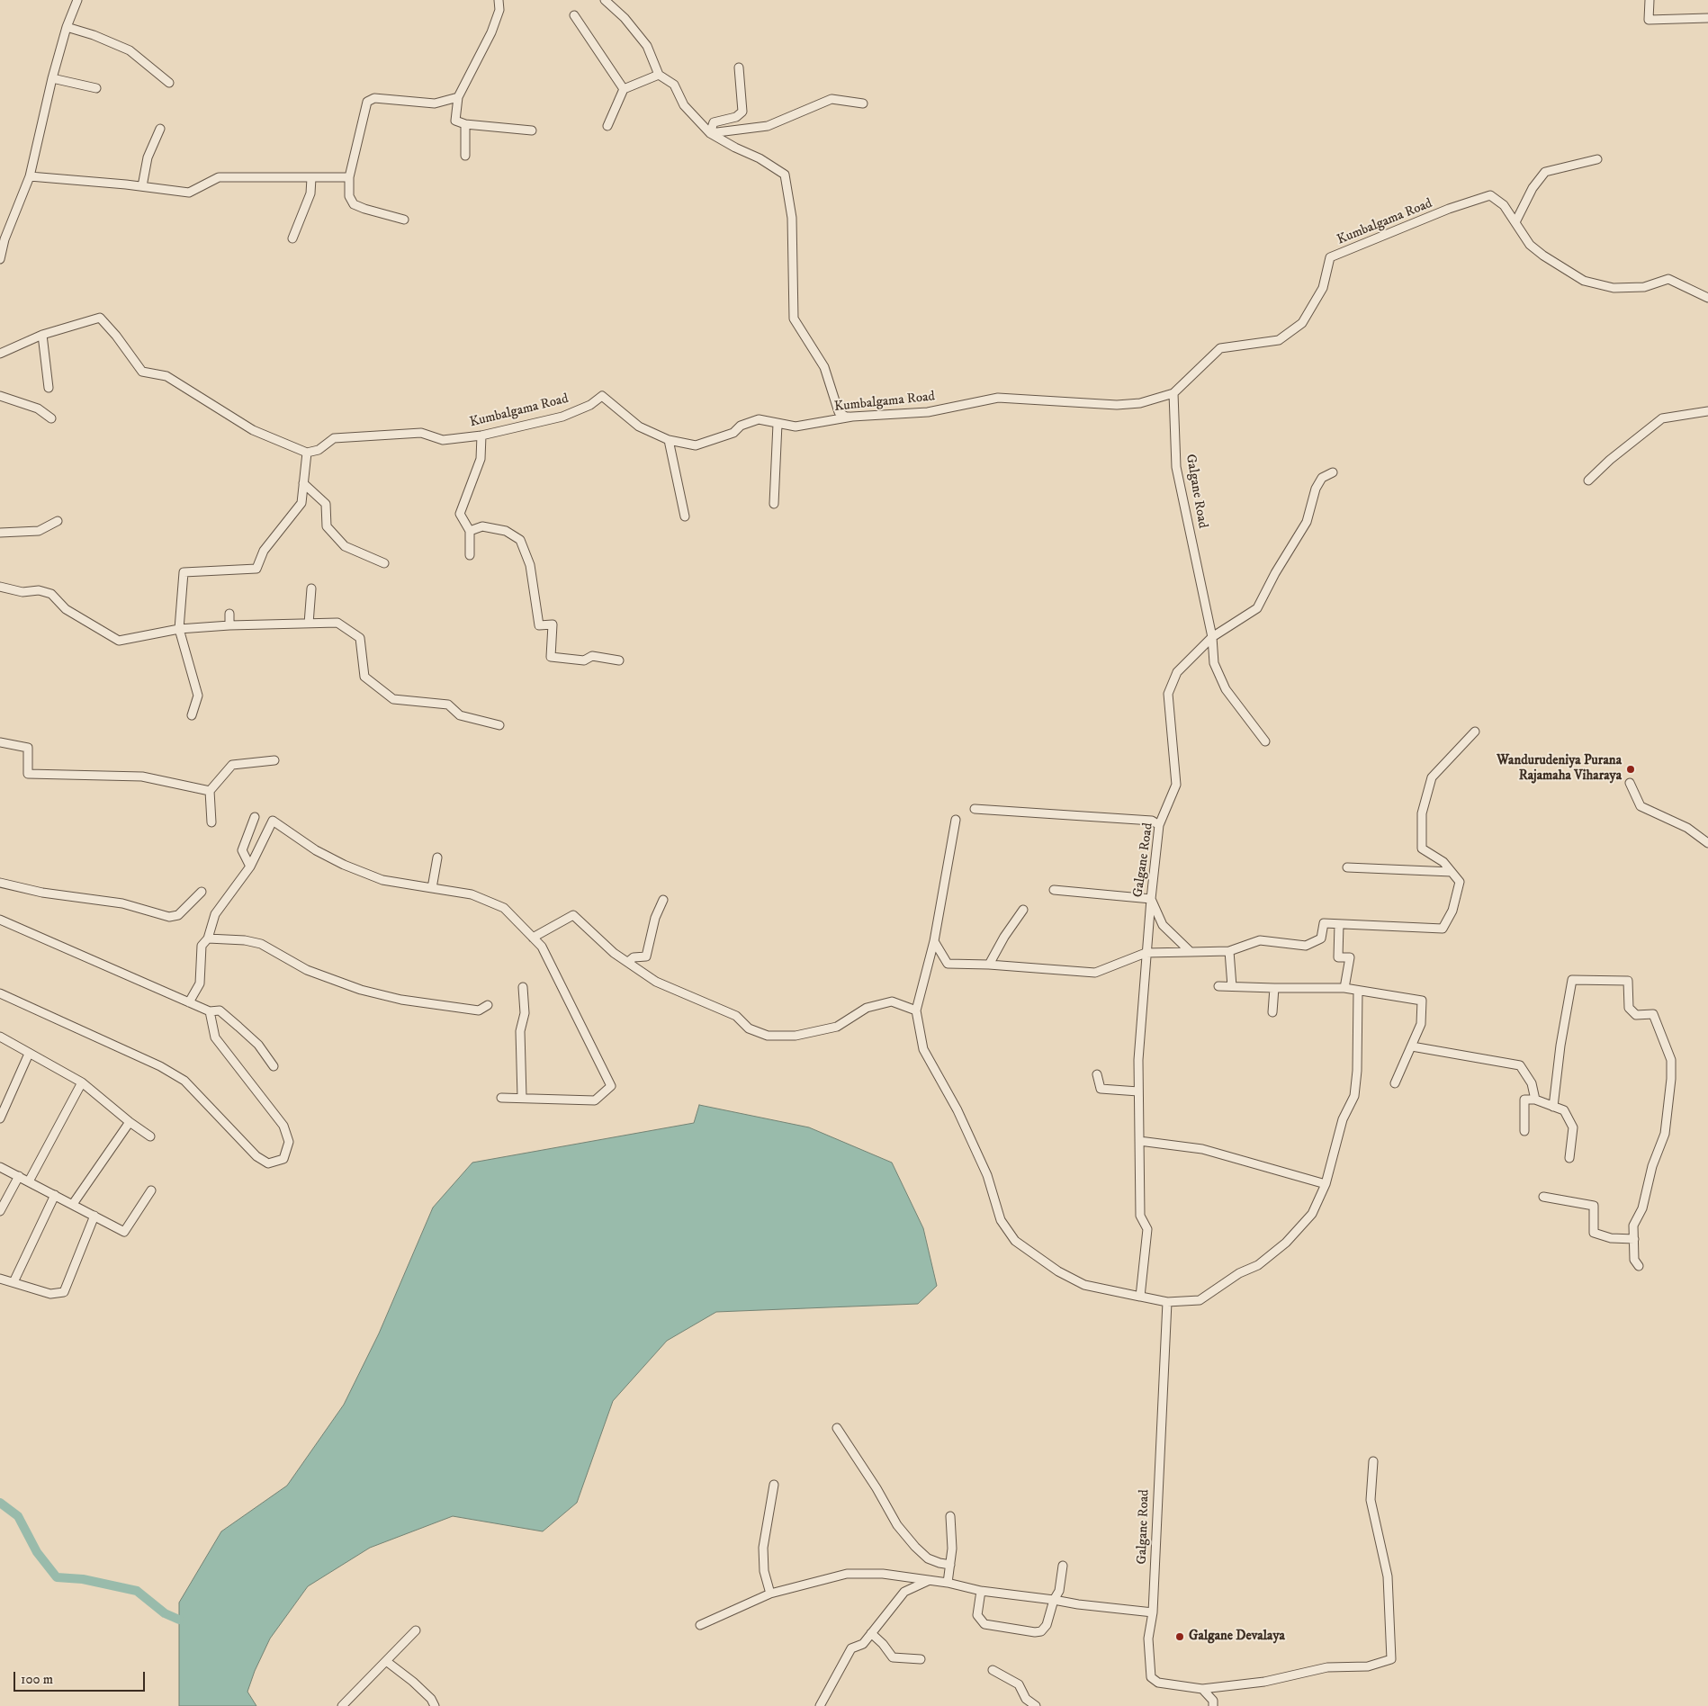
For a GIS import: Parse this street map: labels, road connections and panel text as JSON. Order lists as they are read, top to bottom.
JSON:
{
  "streets": {
    "street": ["Kumbalgama Road", "Galgane Road"]
  },
  "crossings": [
    ["Kumbalgama Road", "Galgane Road"]
  ],
  "places": ["Wandurudeniya Purana Rajamaha Viharaya", "Galgane Devalaya"],
  "scale_bar": "100 m"
}
